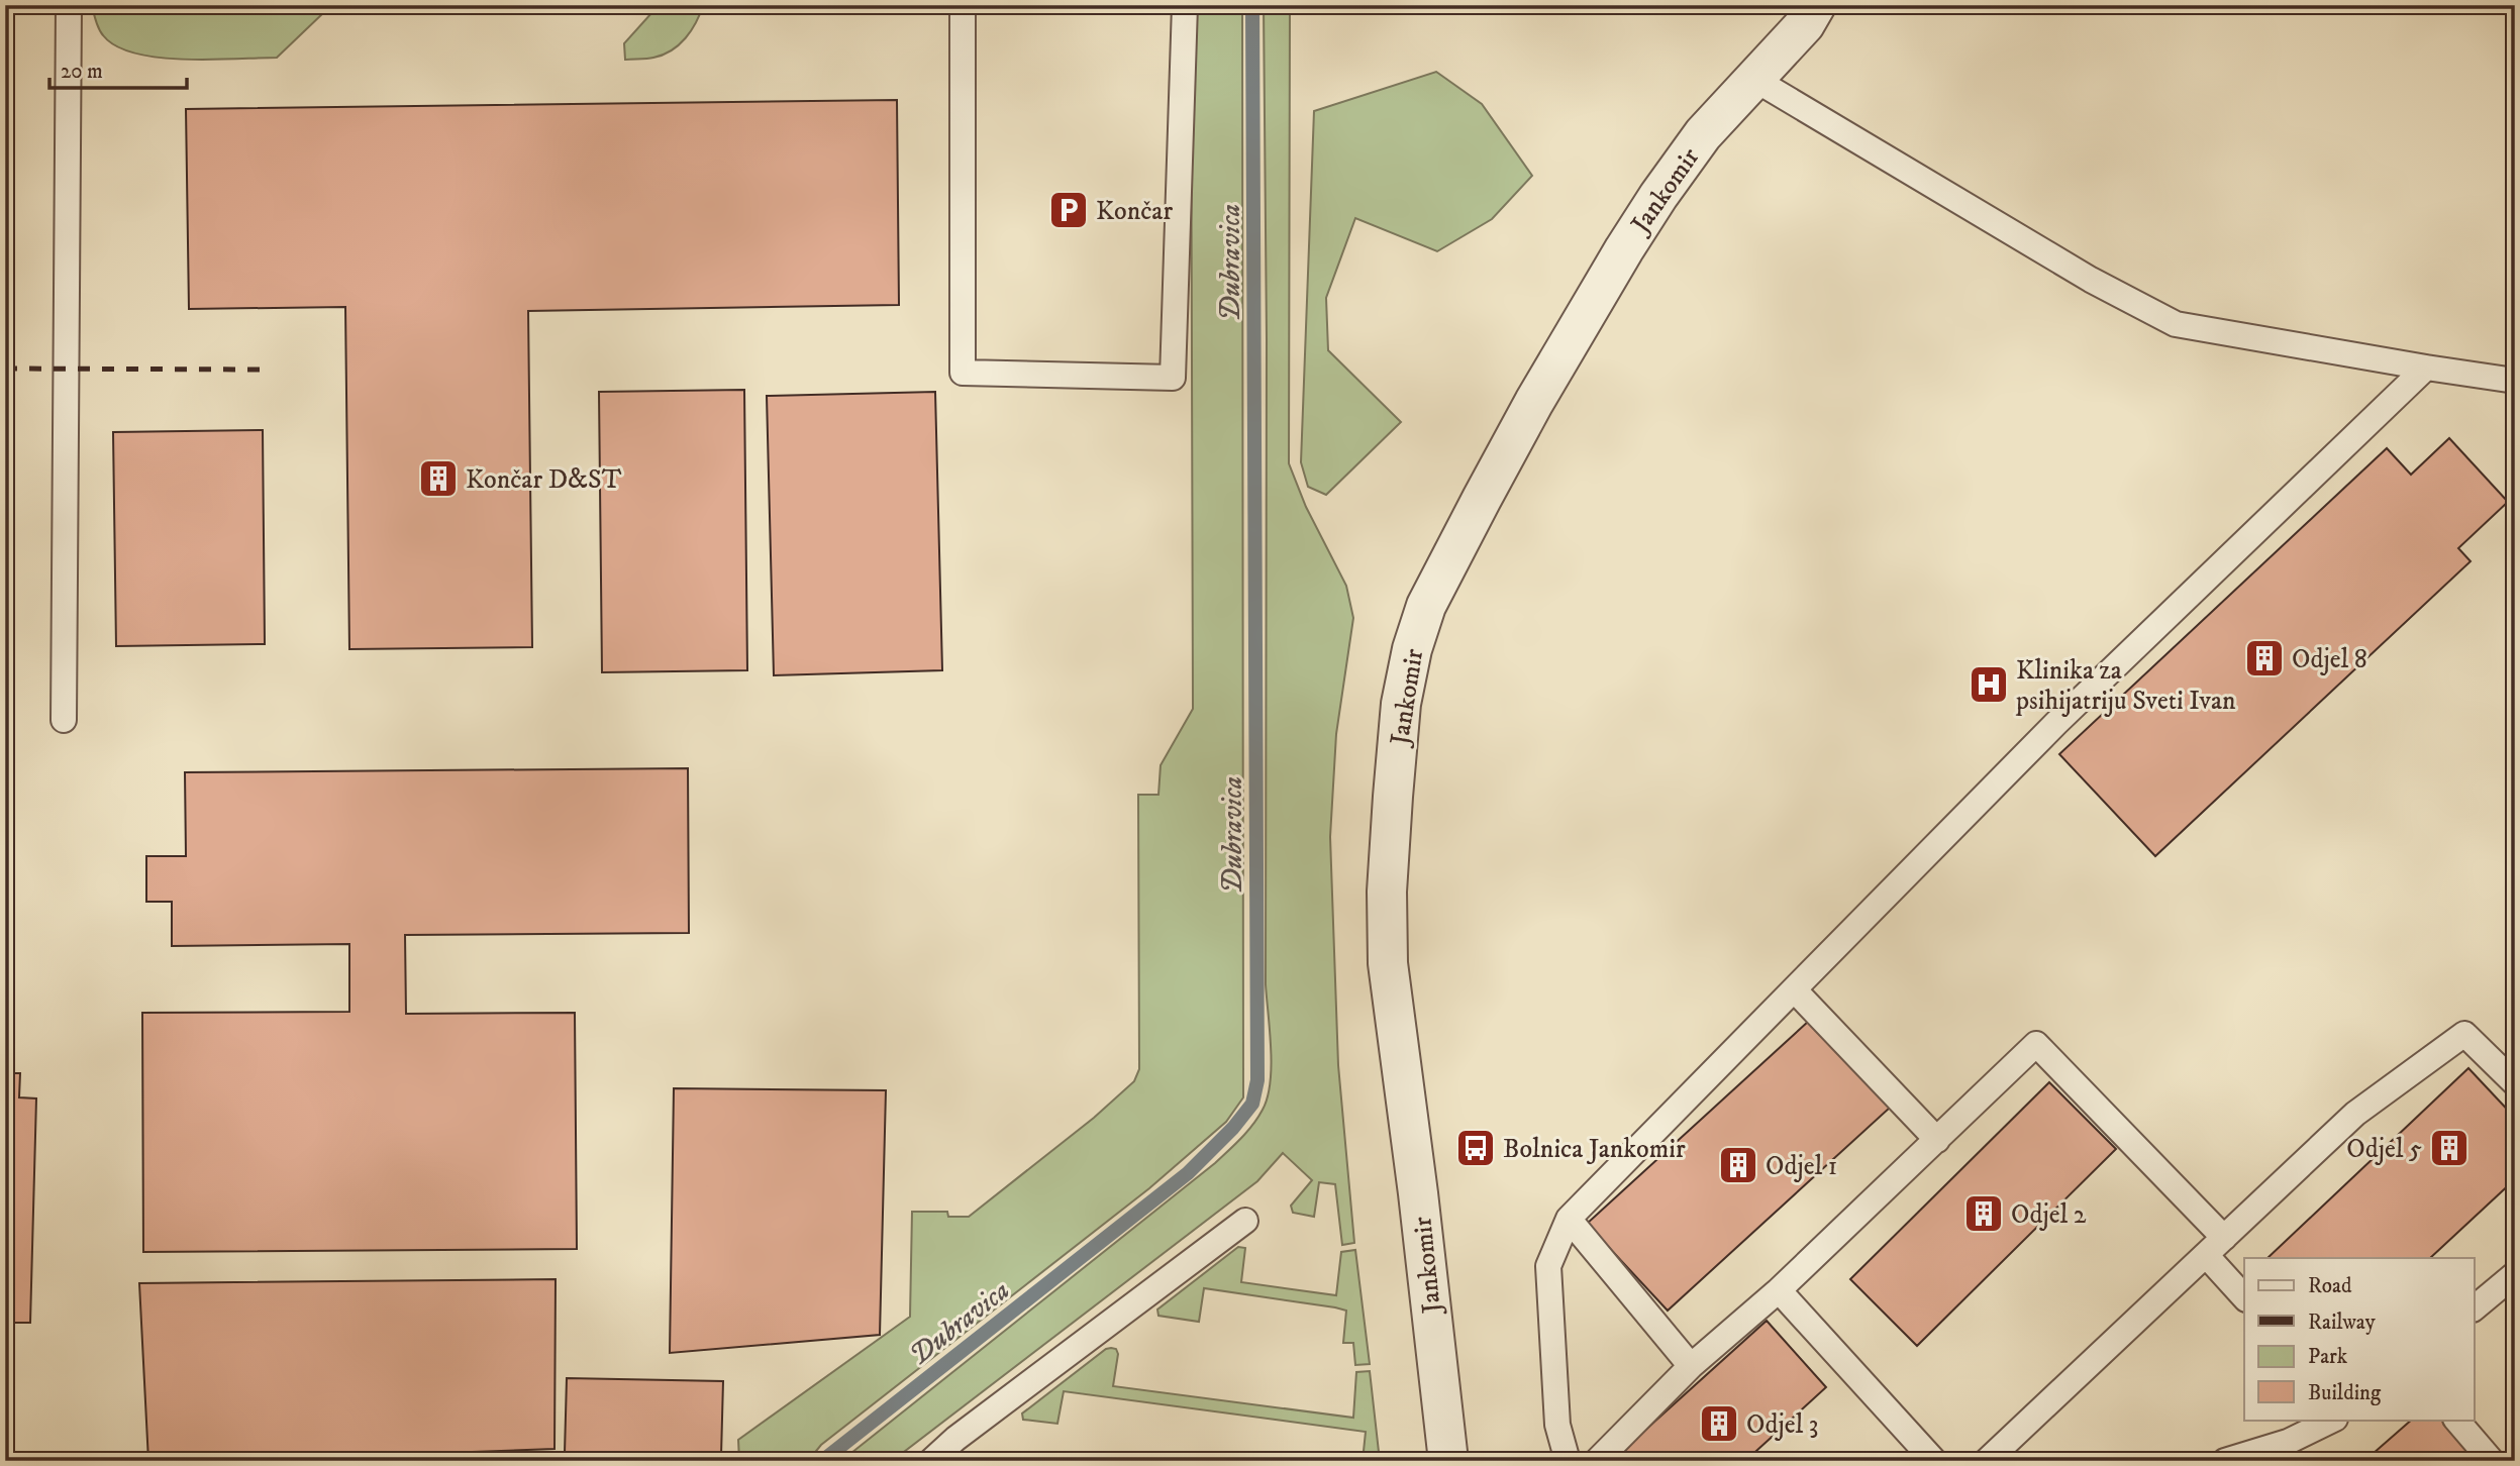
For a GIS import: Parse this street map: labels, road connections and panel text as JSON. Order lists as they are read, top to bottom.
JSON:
{
  "streets": {
    "street": ["Jankomir"]
  },
  "water": ["Dubravica"],
  "places": {
    "parking": ["Končar"],
    "building": [
      "Končar D&ST",
      "Odjel 8",
      "Odjel 5",
      "Odjel 1",
      "Odjel 2",
      "Odjel 3"
    ],
    "hospital": ["Klinika za psihijatriju Sveti Ivan"],
    "bus stop": ["Bolnica Jankomir"]
  },
  "legend": [
    "Road",
    "Railway",
    "Park",
    "Building"
  ],
  "scale_bar": "20 m"
}
